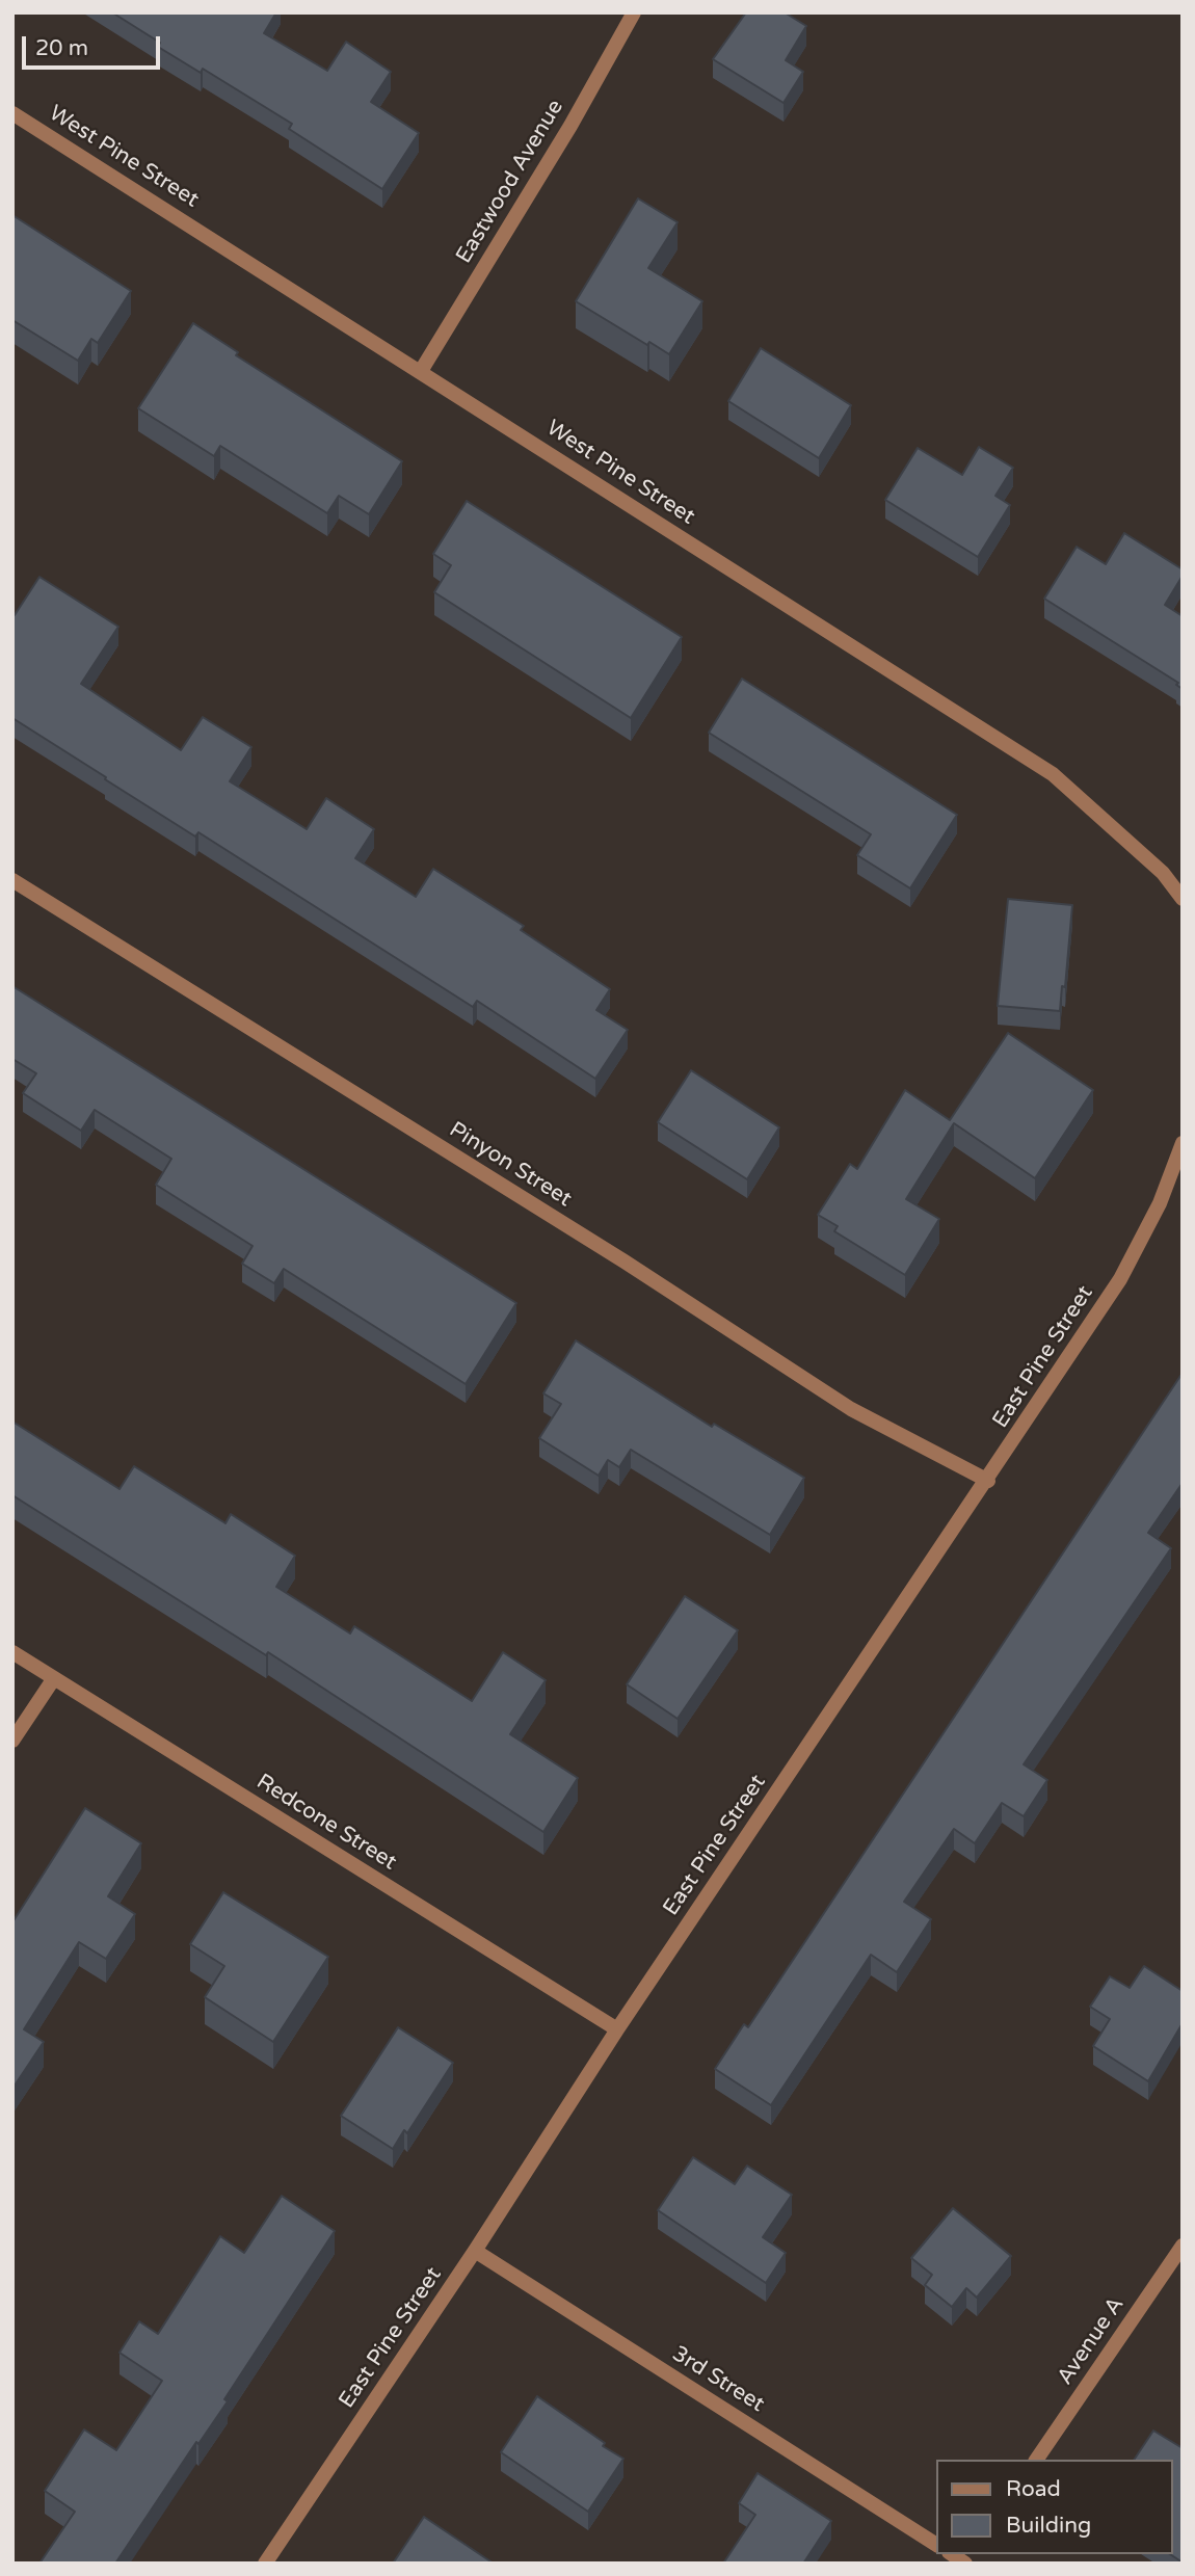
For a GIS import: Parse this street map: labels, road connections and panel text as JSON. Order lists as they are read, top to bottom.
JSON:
{
  "streets": {
    "street": [
      "West Pine Street",
      "Eastwood Avenue",
      "Pinyon Street",
      "East Pine Street",
      "Redcone Street",
      "Avenue A",
      "3rd Street"
    ]
  },
  "crossings": [
    ["West Pine Street", "Eastwood Avenue"],
    ["Pinyon Street", "East Pine Street"],
    ["East Pine Street", "Redcone Street"],
    ["East Pine Street", "3rd Street"]
  ],
  "legend": ["Road", "Building"],
  "scale_bar": "20 m"
}
